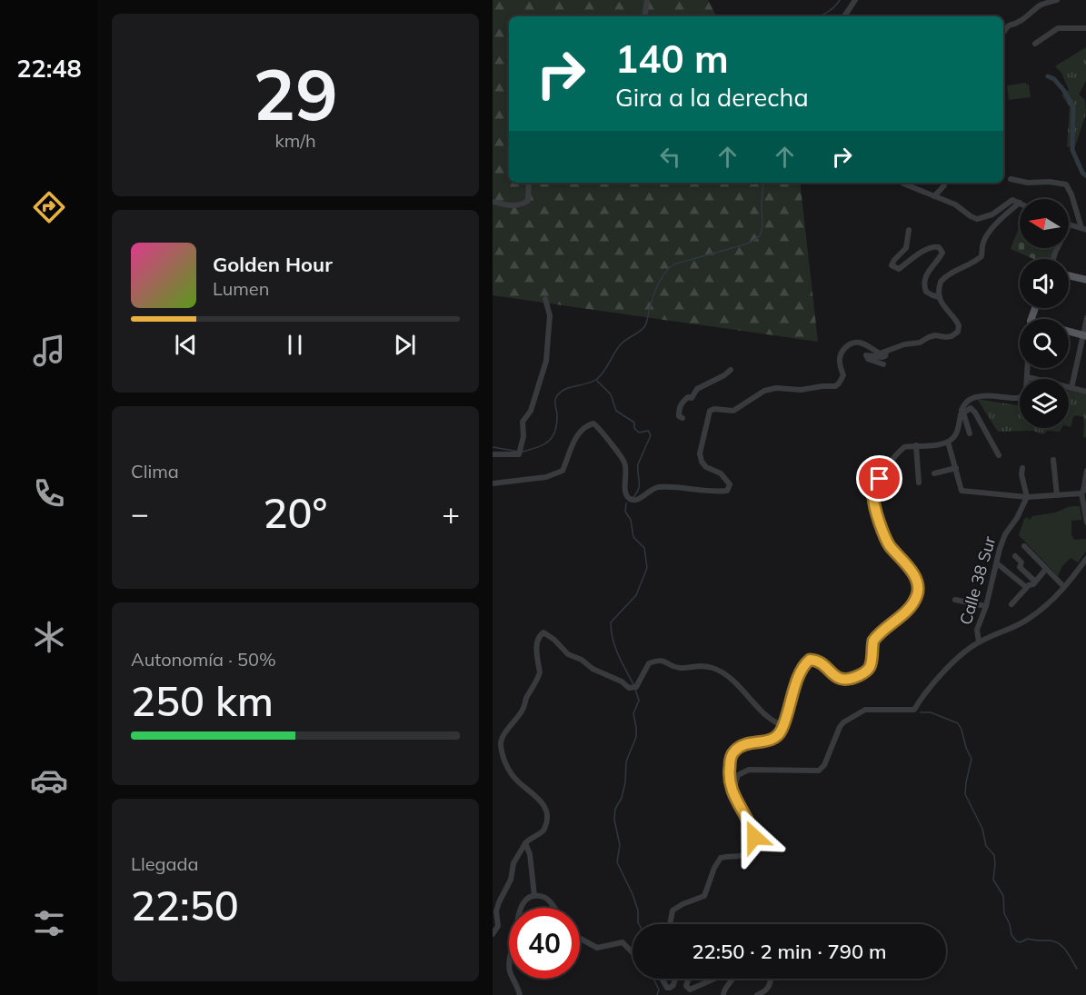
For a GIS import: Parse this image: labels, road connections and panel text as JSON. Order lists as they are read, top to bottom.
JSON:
{
  "streets": {
    "street": ["Calle 38 Sur"]
  },
  "north": "left",
  "page": {
    "tabs": "22:48",
    "tile": [
      ["29", "km/h"],
      "Clima",
      ["Autonomía · 50%", "250 km"],
      ["Llegada", "22:50"]
    ],
    "turn": ["140 m", "Gira a la derecha"],
    "song": ["Golden Hour", "Lumen"],
    "heat": ["−", "20°", "+"],
    "limit": "40",
    "trip": "22:50 · 2 min · 790 m"
  }
}
